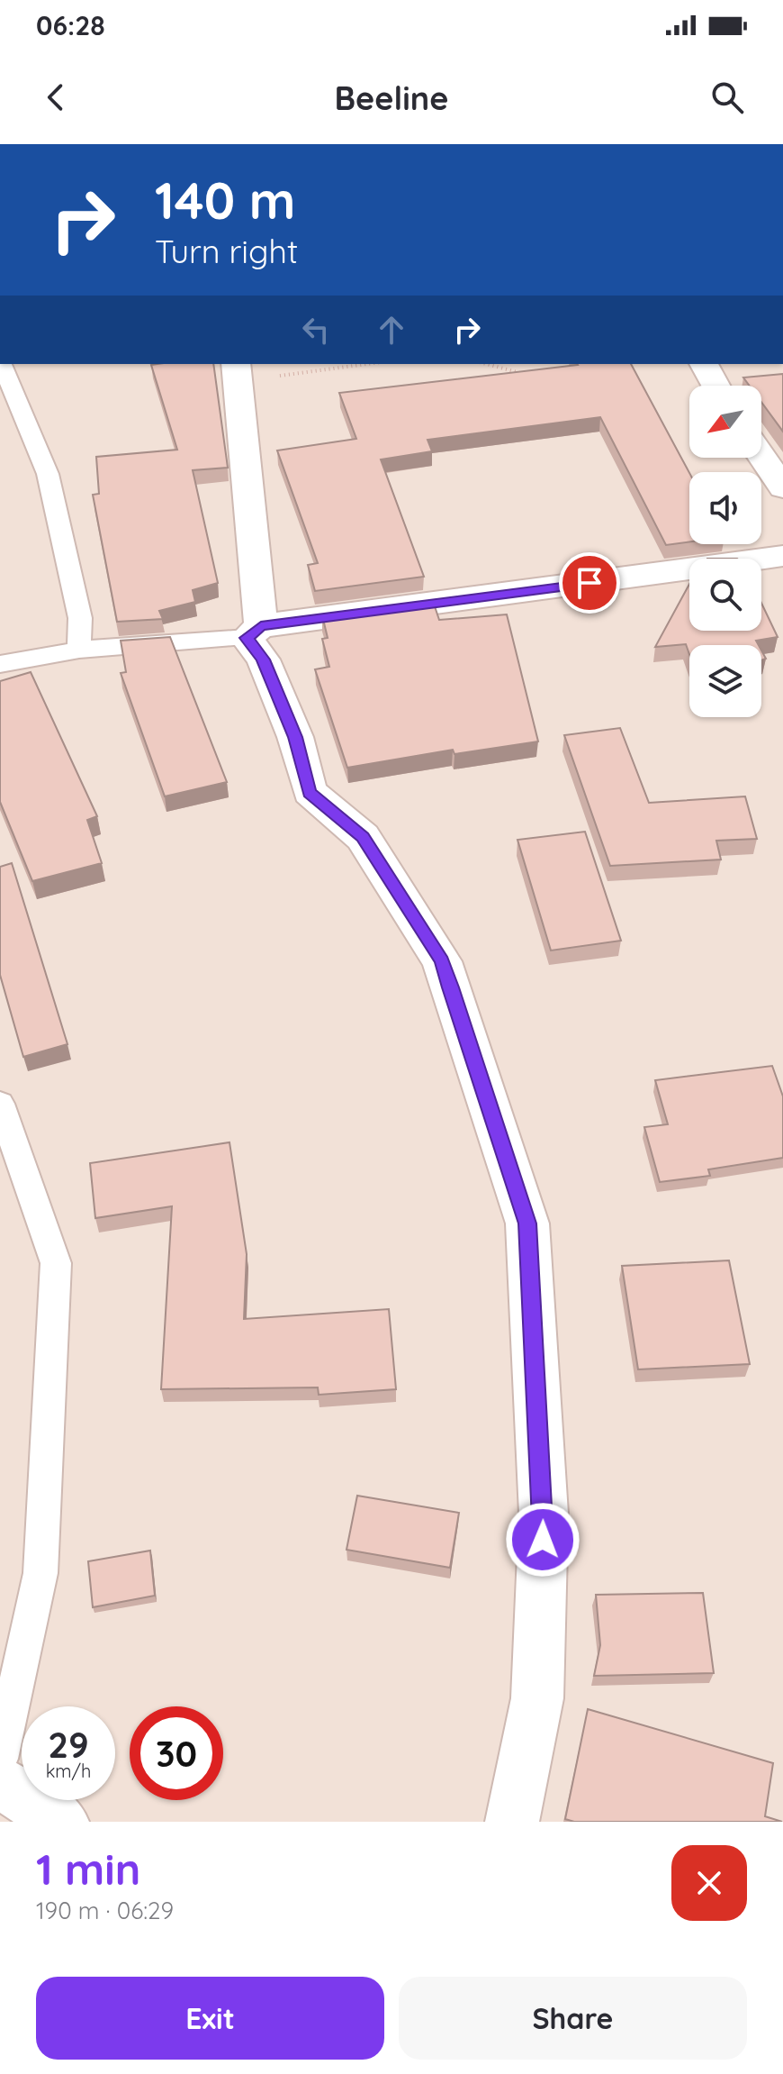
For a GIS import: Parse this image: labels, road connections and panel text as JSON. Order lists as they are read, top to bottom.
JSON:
{
  "north": "bottom left",
  "page": {
    "status": "06:28",
    "header": "Beeline",
    "turn": ["140 m", "Turn right"],
    "speed": "29 km/h",
    "limit": "30",
    "heading": ["1 min", "190 m · 06:29"],
    "buttons": ["Exit", "Share"]
  }
}
